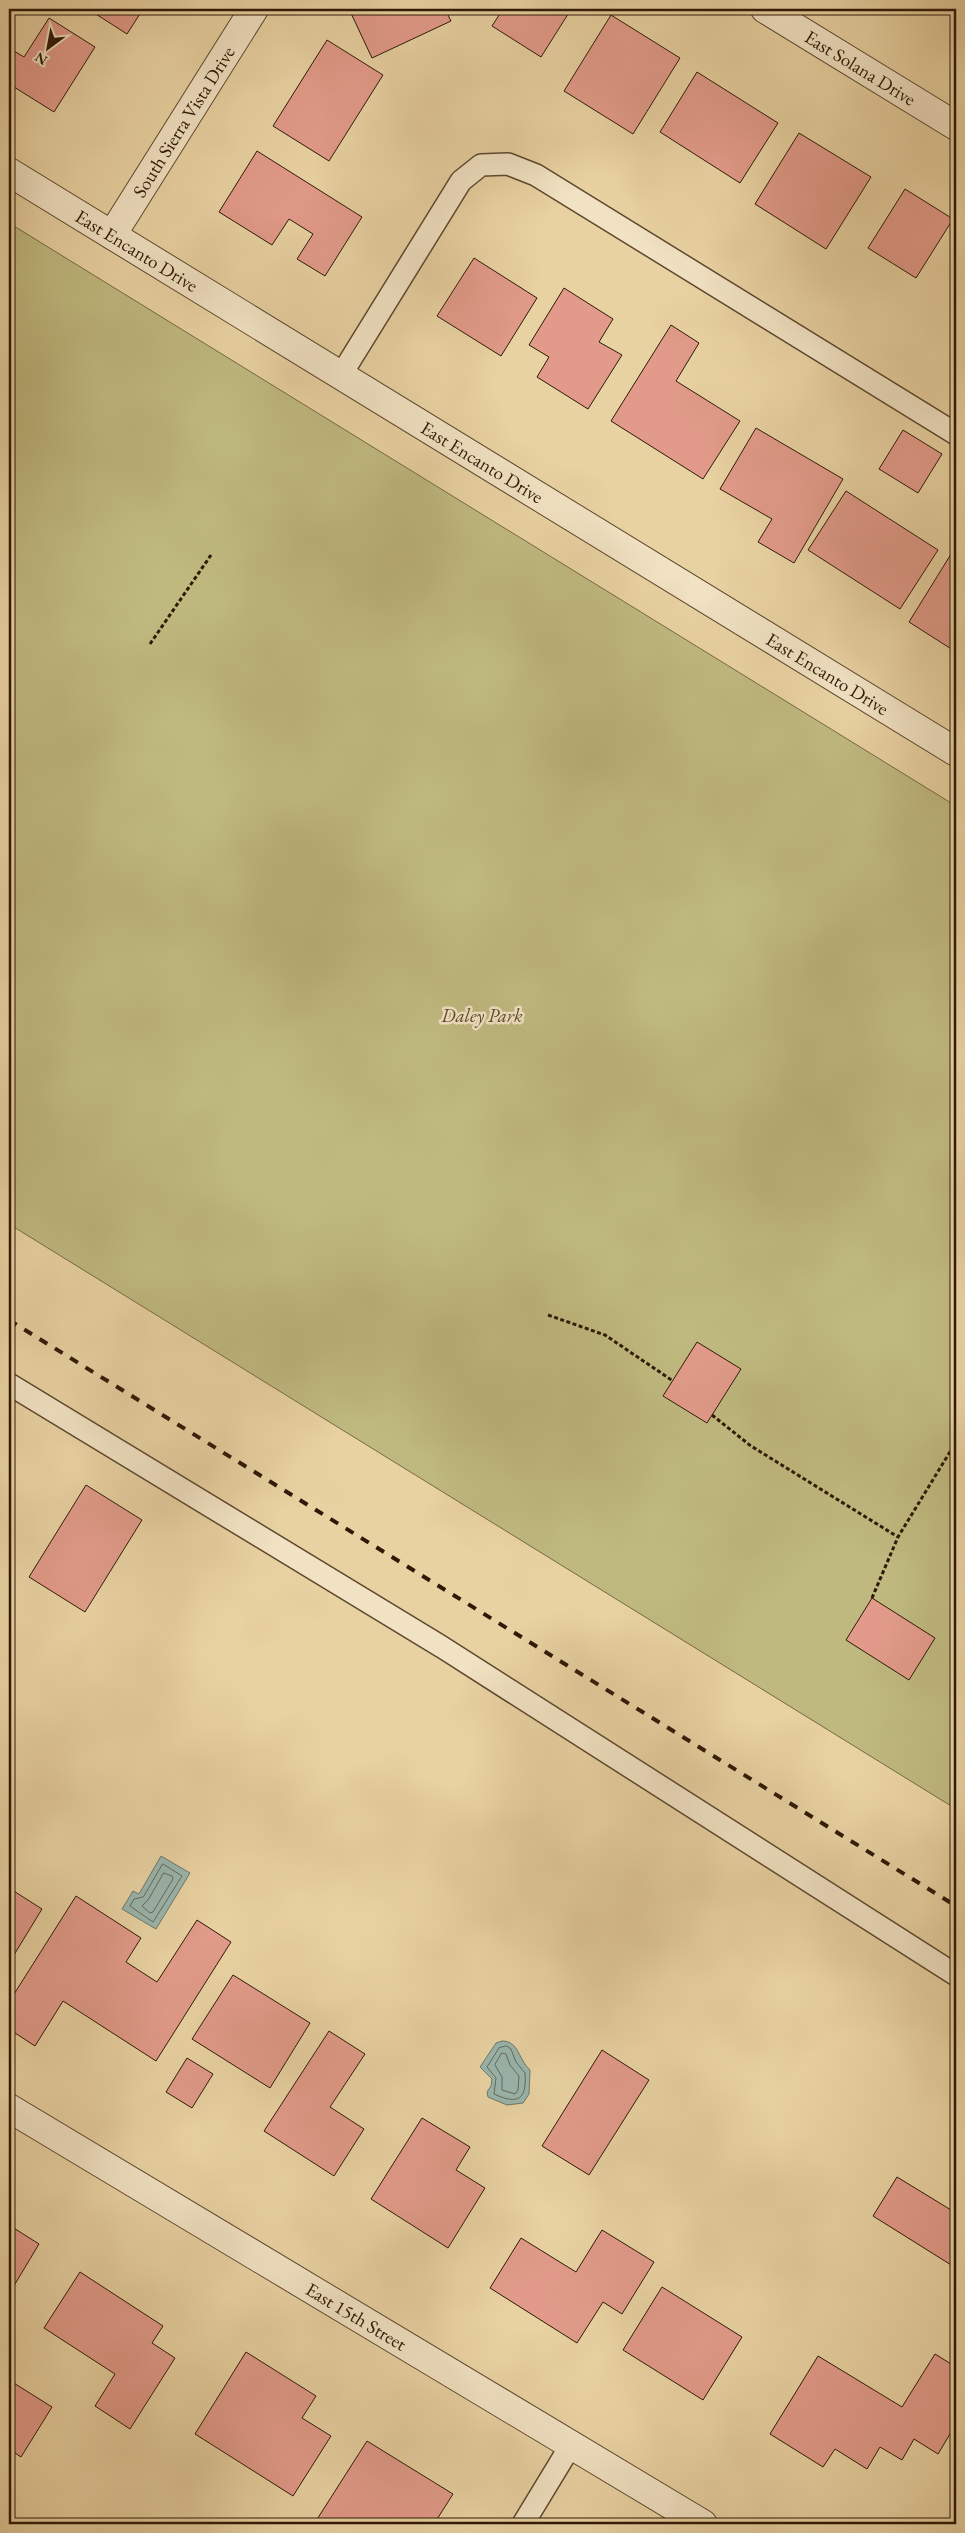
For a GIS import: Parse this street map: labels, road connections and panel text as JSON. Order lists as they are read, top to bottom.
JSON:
{
  "streets": {
    "street": [
      "East Solana Drive",
      "South Sierra Vista Drive",
      "East Encanto Drive",
      "East 15th Street"
    ]
  },
  "crossings": [
    ["South Sierra Vista Drive", "East Encanto Drive"]
  ],
  "parks": ["Daley Park"],
  "north": "bottom left"
}
